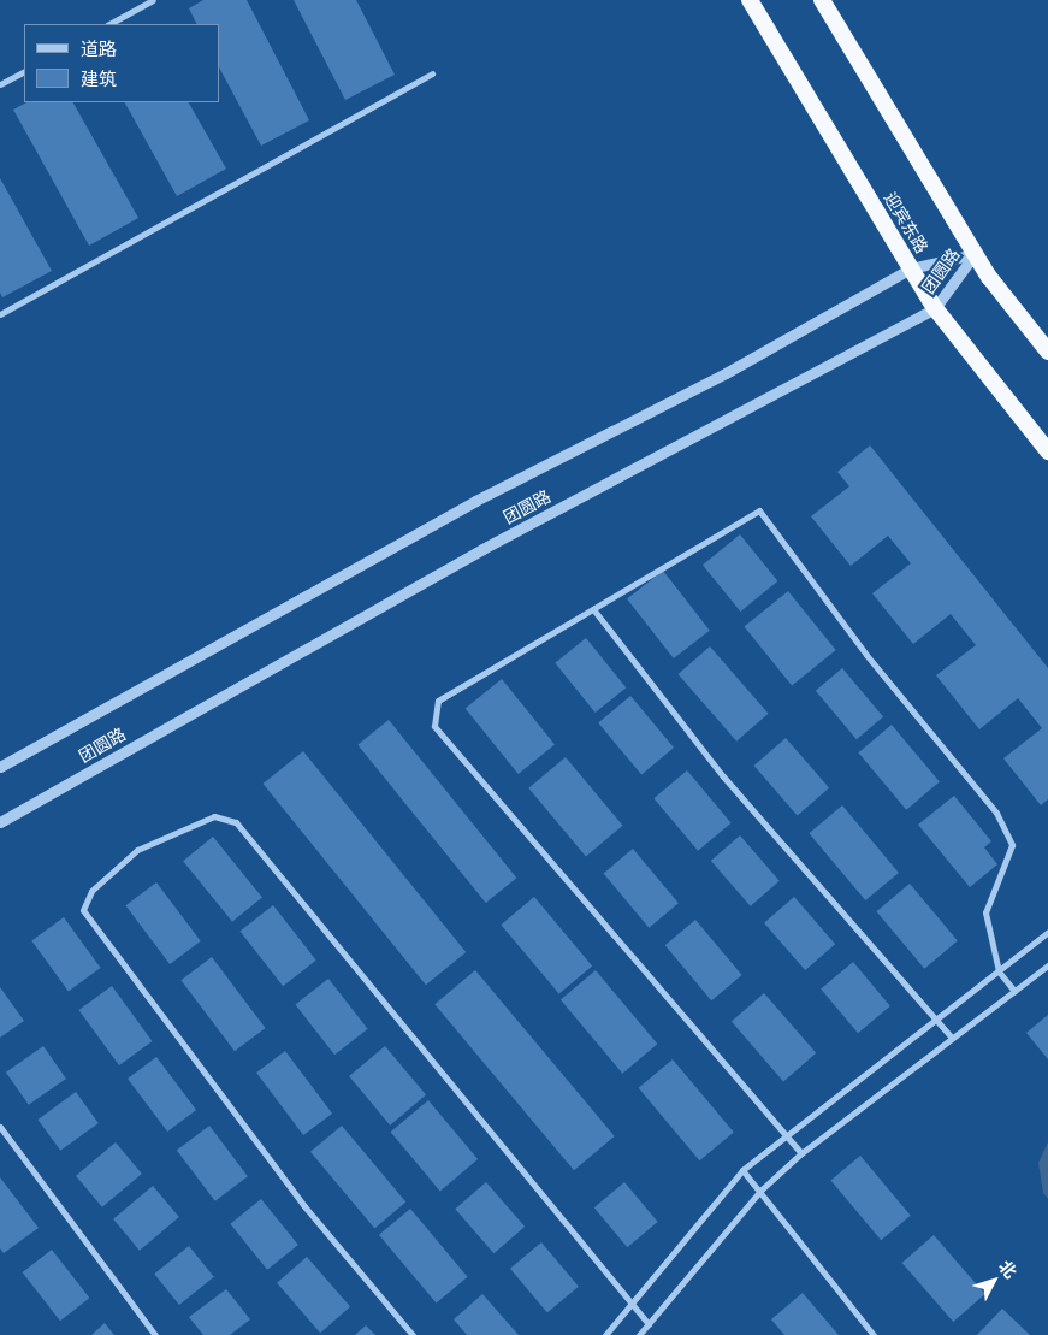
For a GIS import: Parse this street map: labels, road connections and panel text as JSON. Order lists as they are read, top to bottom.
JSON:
{
  "streets": {
    "highway": ["迎宾东路"],
    "street": ["团圆路"]
  },
  "crossings": [
    ["迎宾东路", "团圆路"]
  ],
  "legend": ["道路", "建筑"],
  "north": "top right"
}
